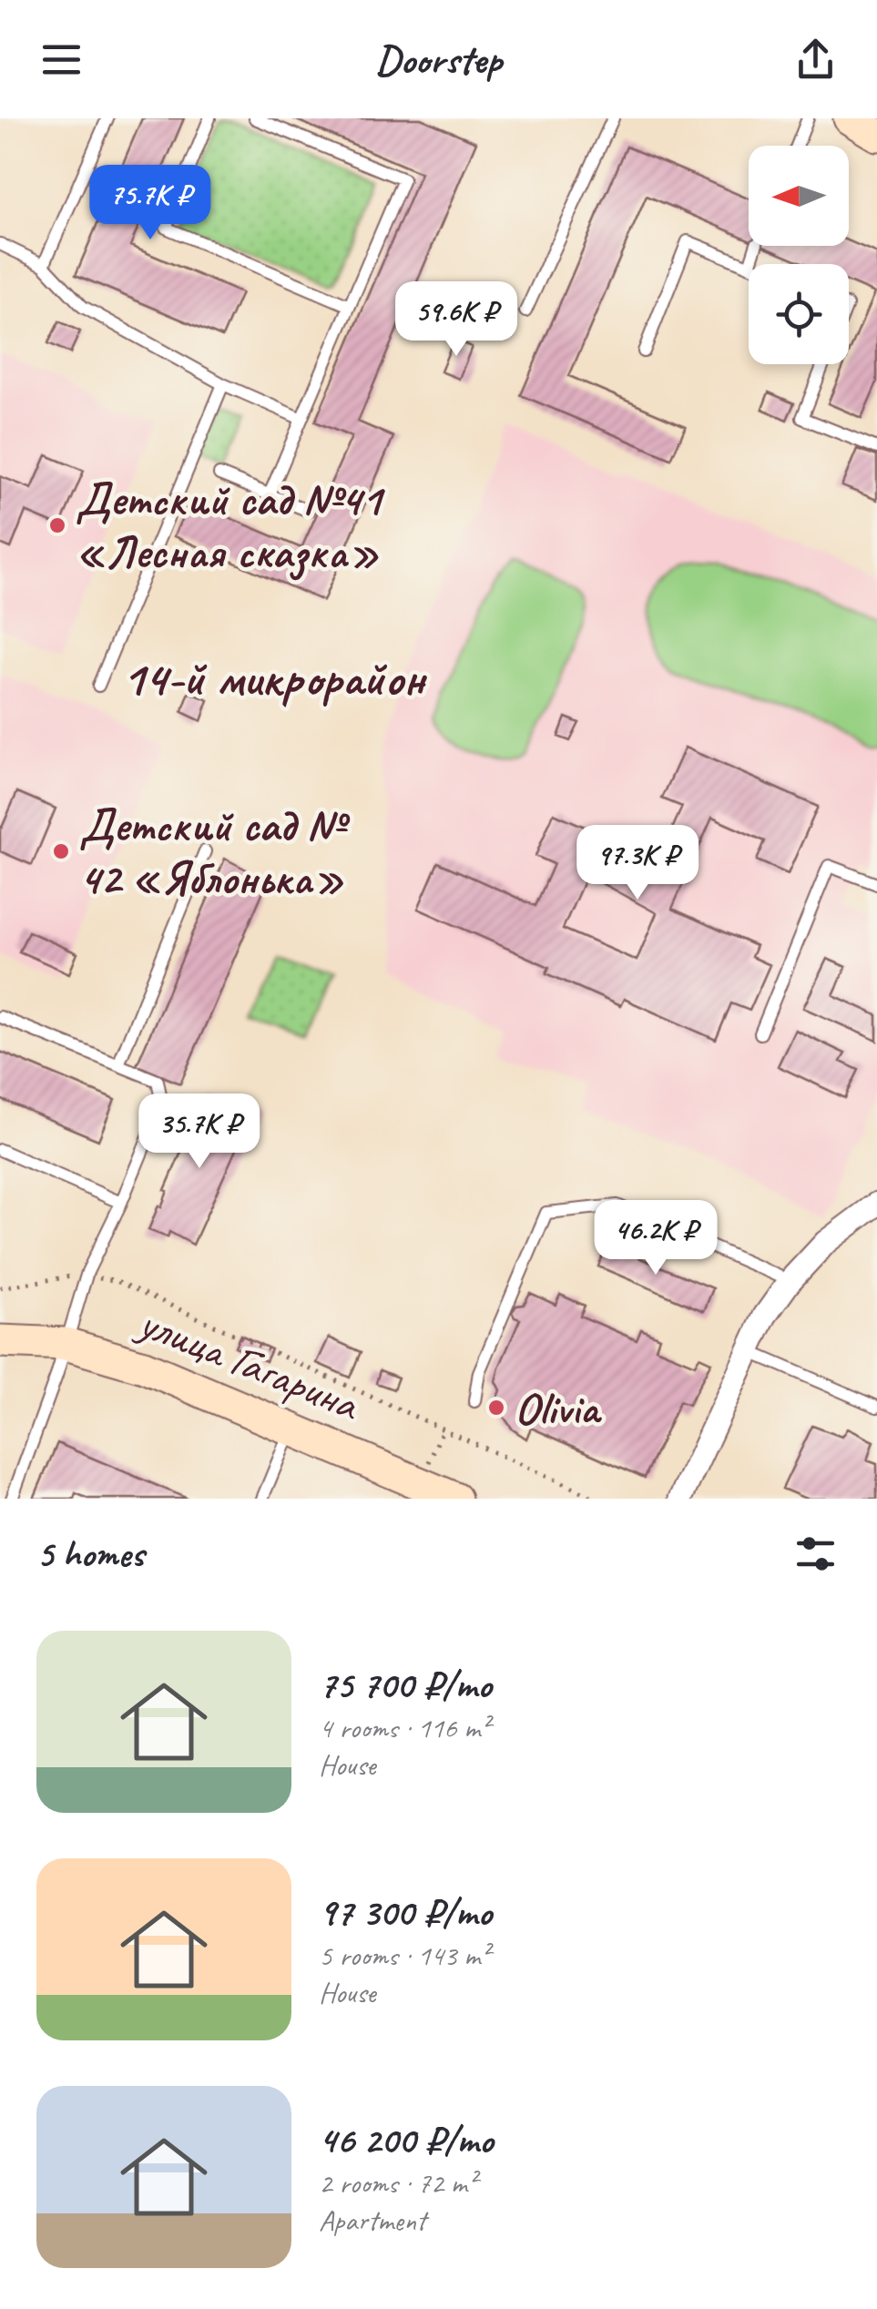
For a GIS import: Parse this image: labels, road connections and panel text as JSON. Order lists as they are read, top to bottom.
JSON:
{
  "streets": {
    "main road": ["улица Гагарина"]
  },
  "districts": ["14-й микрорайон"],
  "places": ["Детский сад №41 «Лесная сказка»", "Детский сад № 42 «Яблонька»", "Olivia"],
  "north": "left",
  "page": {
    "header": "Doorstep",
    "price": [
      "75.7K ₽",
      "59.6K ₽",
      "97.3K ₽",
      "35.7K ₽",
      "46.2K ₽"
    ],
    "heading": "5 homes",
    "list": [
      {
        "name": "75 700 ₽/mo",
        "note": "4 rooms · 116 m² · House"
      },
      {
        "name": "97 300 ₽/mo",
        "note": "5 rooms · 143 m² · House"
      },
      {
        "name": "46 200 ₽/mo",
        "note": "2 rooms · 72 m² · Apartment"
      }
    ]
  }
}
